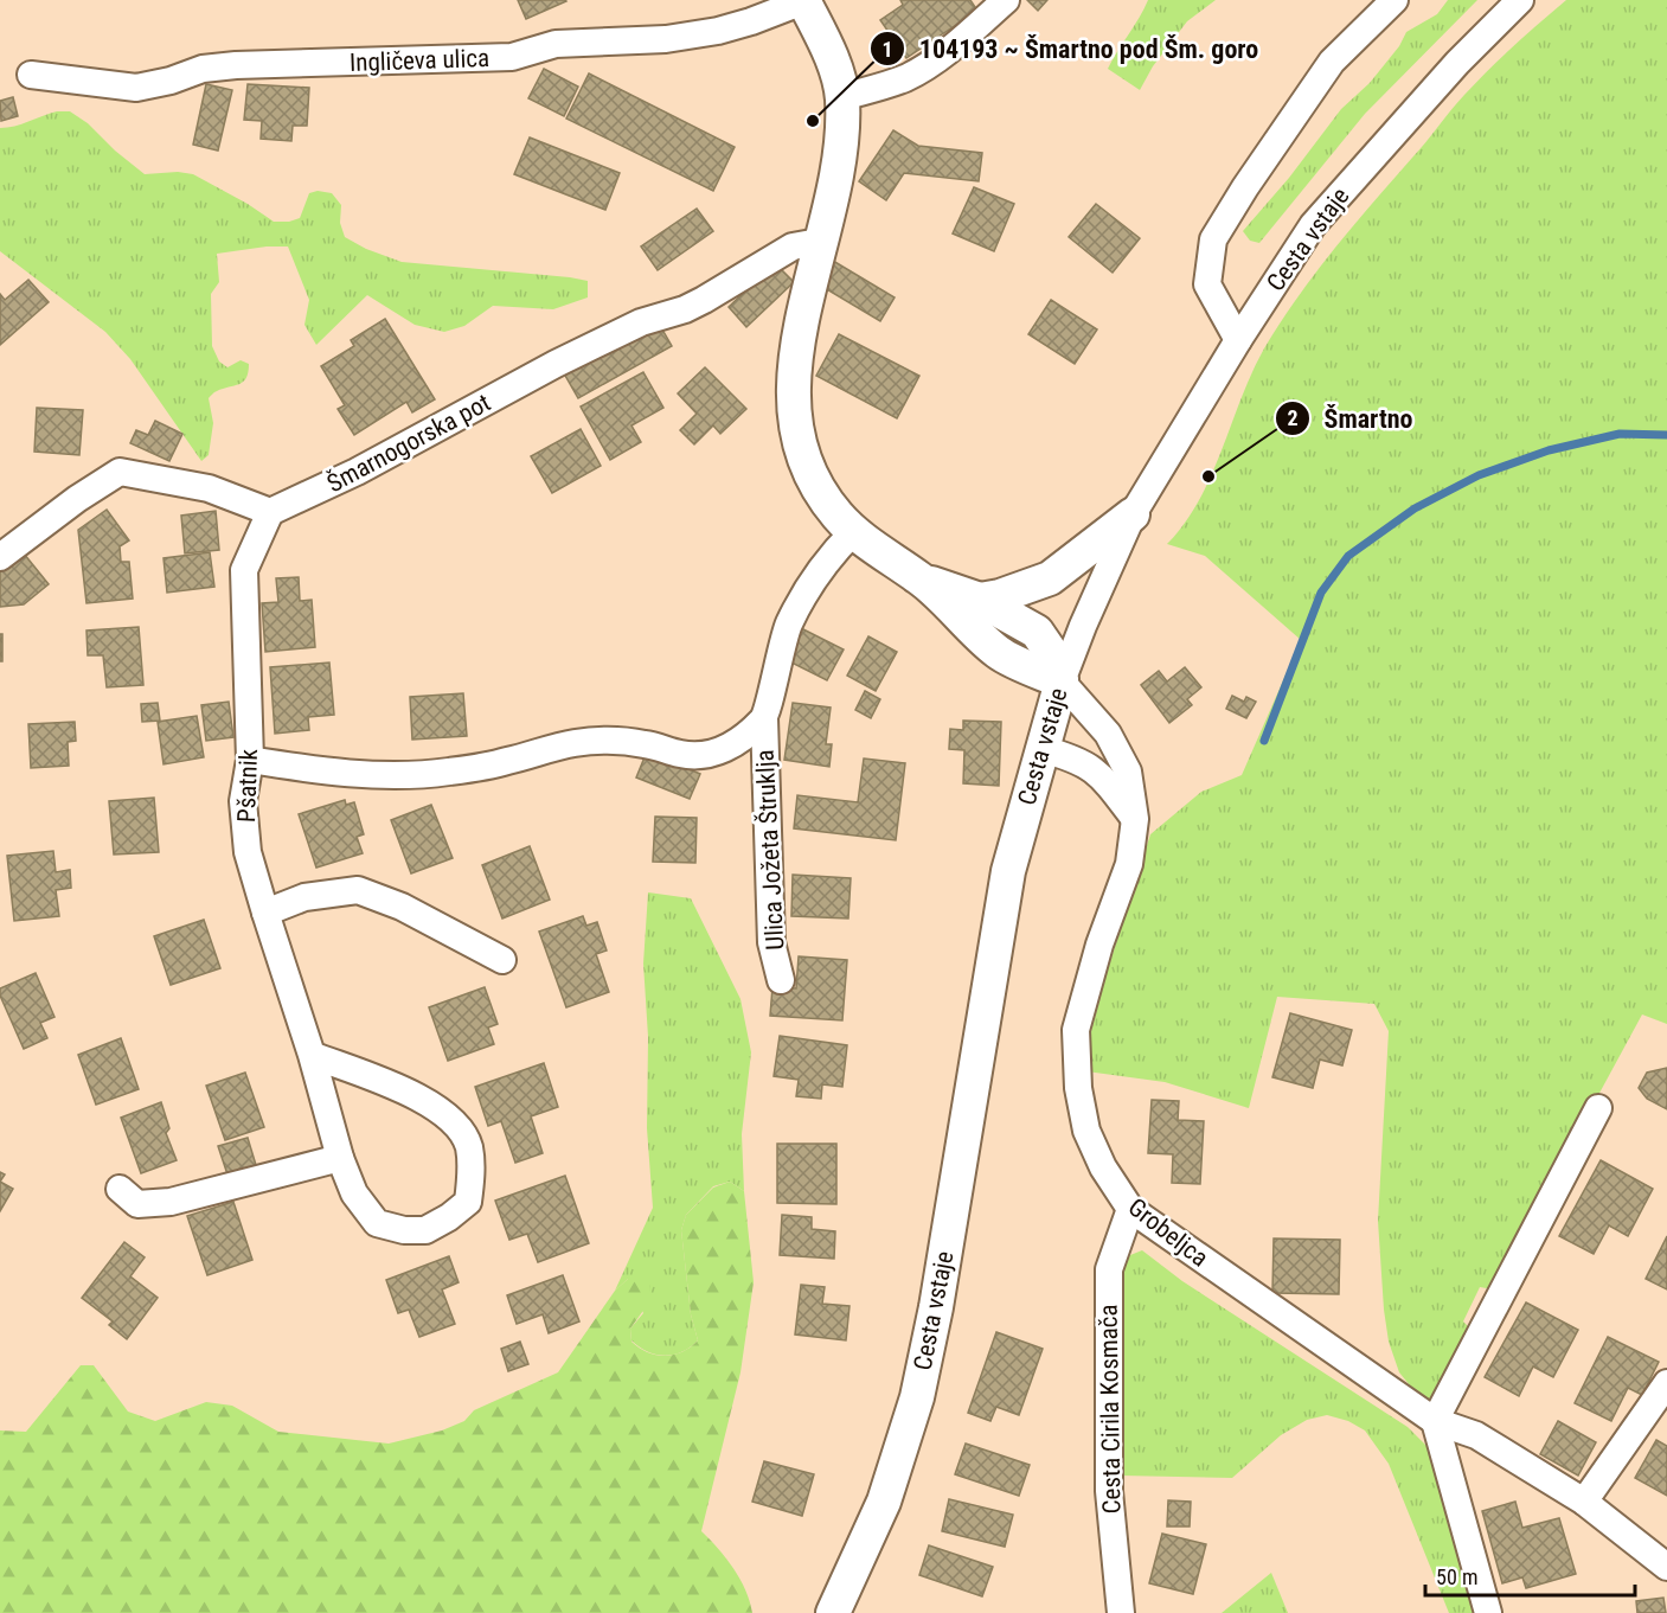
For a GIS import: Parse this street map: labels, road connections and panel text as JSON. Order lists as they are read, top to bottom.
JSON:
{
  "streets": {
    "main road": ["Cesta vstaje"],
    "street": [
      "Ingličeva ulica",
      "Šmarnogorska pot",
      "Pšatnik",
      "Ulica Jožeta Štruklja",
      "Grobeljca",
      "Cesta Cirila Kosmača"
    ]
  },
  "crossings": [
    ["Cesta vstaje", "Grobeljca"],
    ["Šmarnogorska pot", "Pšatnik"],
    ["Pšatnik", "Ulica Jožeta Štruklja"],
    ["Grobeljca", "Cesta Cirila Kosmača"]
  ],
  "places": ["104193 ~ Šmartno pod Šm. goro", "Šmartno"],
  "scale_bar": "50 m"
}
